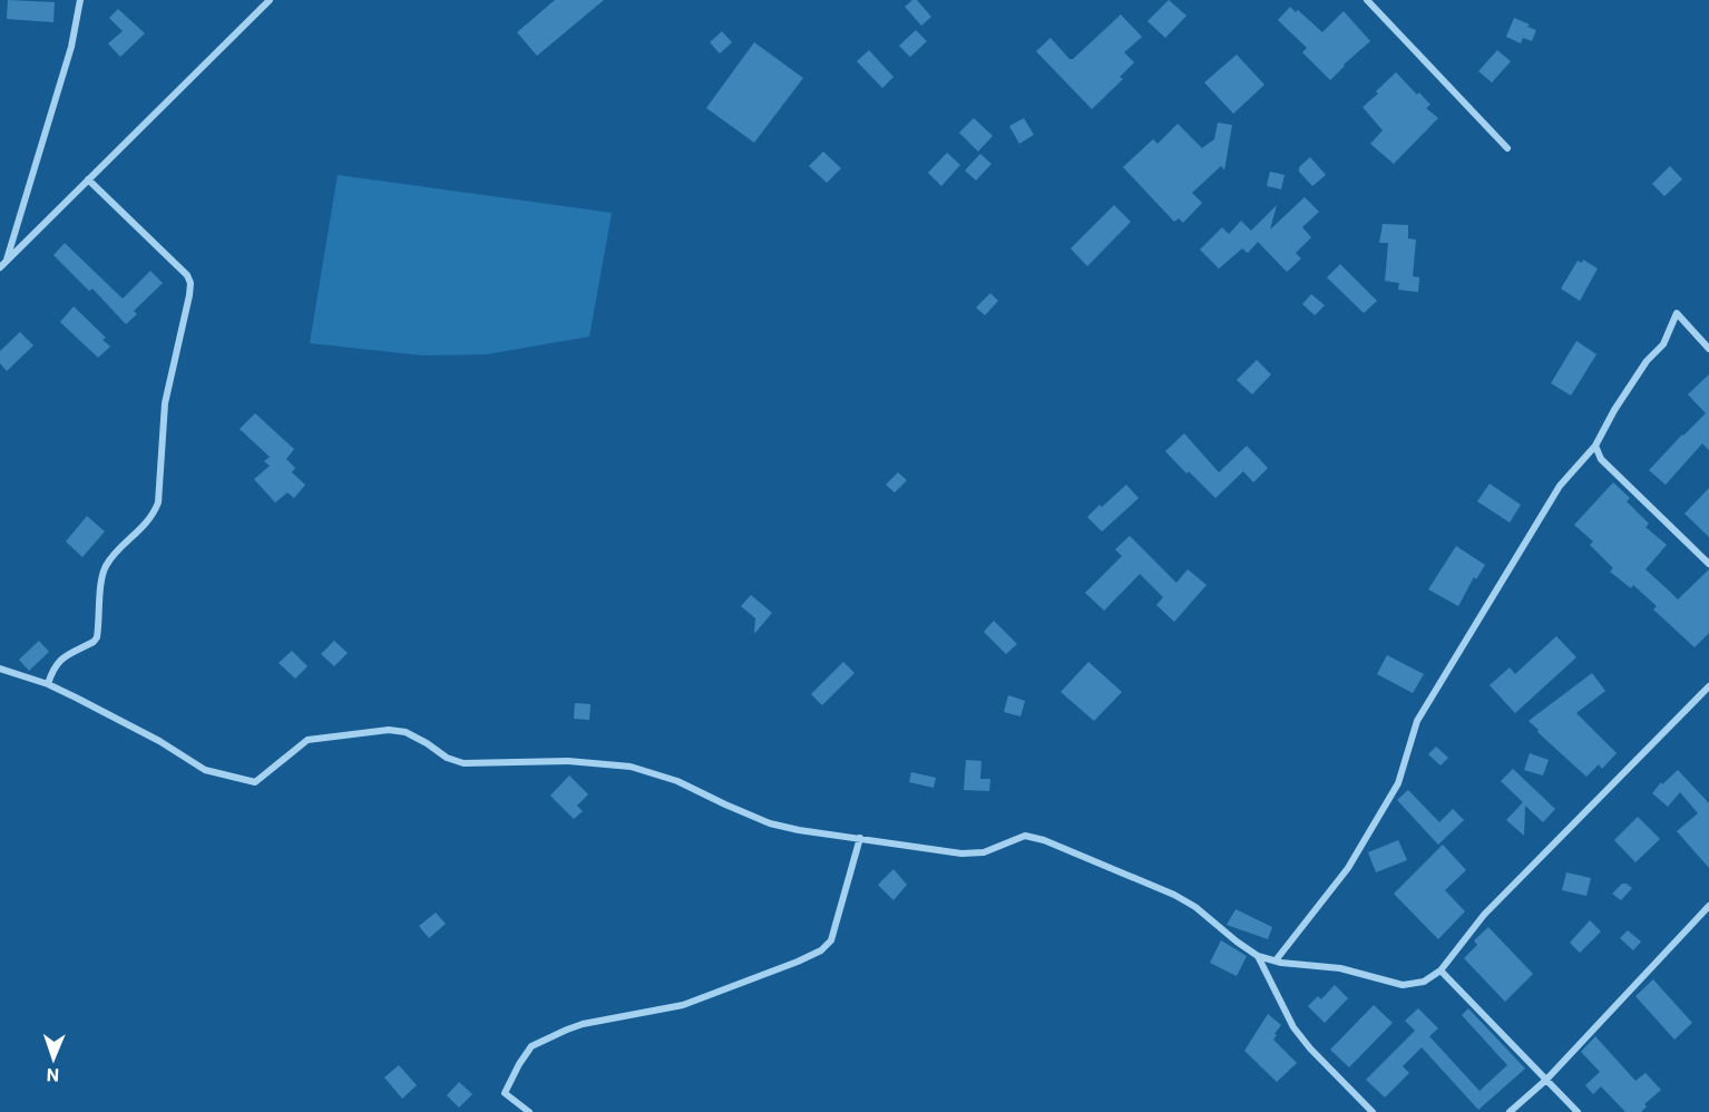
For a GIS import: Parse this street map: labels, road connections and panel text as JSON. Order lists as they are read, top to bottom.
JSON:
{
  "north": "bottom"
}
